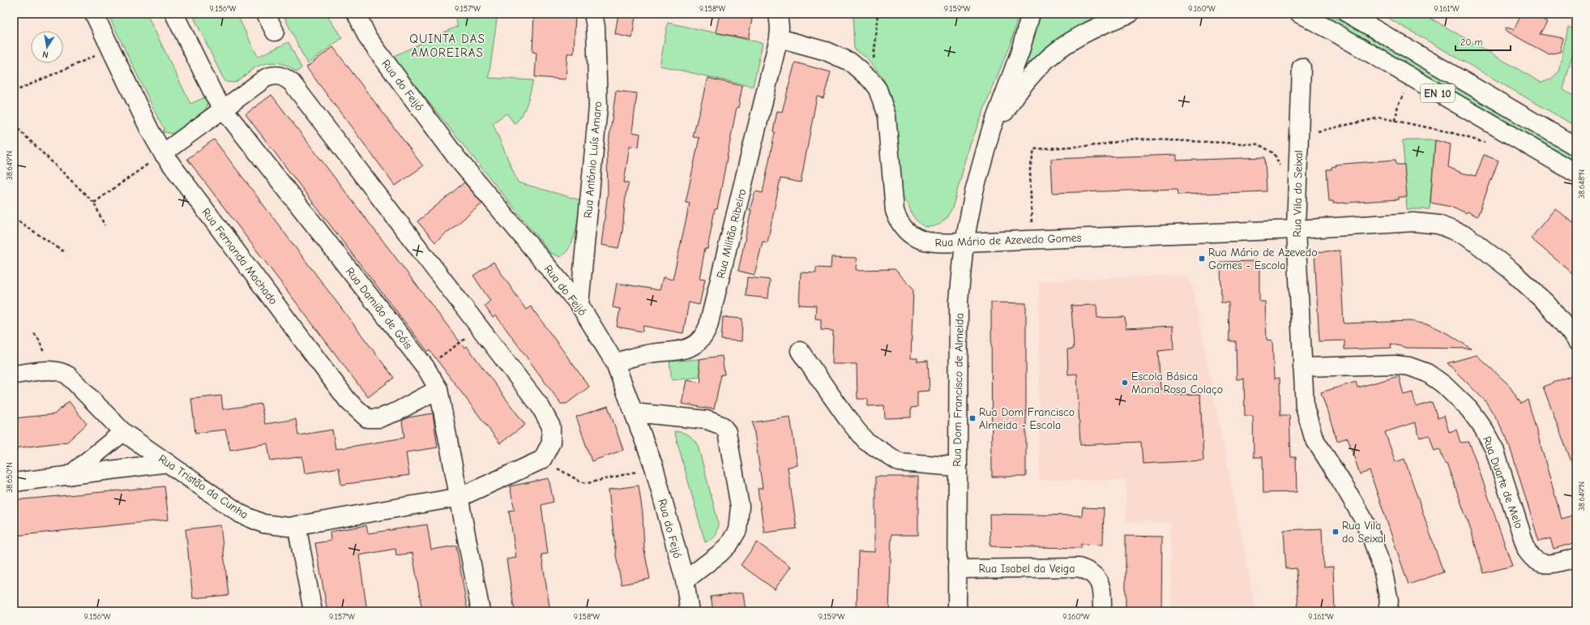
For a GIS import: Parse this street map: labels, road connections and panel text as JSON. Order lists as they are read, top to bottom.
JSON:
{
  "streets": {
    "street": [
      "Rua do Feijó",
      "EN 10",
      "Rua António Luís Amaro",
      "Rua Vila do Seixal",
      "Rua Militão Ribeiro",
      "Rua Mário de Azevedo Gomes",
      "Rua Fernanda Machado",
      "Rua Damião de Góis",
      "Rua Dom Francisco de Almeida",
      "Rua Duarte de Melo",
      "Rua Tristão da Cunha",
      "Rua Isabel da Veiga"
    ]
  },
  "crossings": [
    ["Rua do Feijó", "Rua António Luís Amaro"],
    ["Rua do Feijó", "Rua Militão Ribeiro"],
    ["Rua Vila do Seixal", "Rua Mário de Azevedo Gomes"],
    ["Rua Vila do Seixal", "Rua Duarte de Melo"],
    ["Rua Militão Ribeiro", "Rua Mário de Azevedo Gomes"],
    ["Rua Mário de Azevedo Gomes", "Rua Dom Francisco de Almeida"],
    ["Rua Fernanda Machado", "Rua Damião de Góis"],
    ["Rua Damião de Góis", "Rua Tristão da Cunha"],
    ["Rua Dom Francisco de Almeida", "Rua Isabel da Veiga"]
  ],
  "districts": ["QUINTA DAS AMOREIRAS"],
  "places": {
    "transit": ["Rua Mário de Azevedo Gomes - Escola", "Rua Dom Francisco Almeida - Escola", "Rua Vila do Seixal"],
    "other": ["Escola Básica Maria Rosa Colaço"]
  },
  "scale_bar": "20 m",
  "north": "bottom",
  "coordinates": [
    "9.156°W",
    "9.157°W",
    "9.158°W",
    "9.159°W",
    "9.160°W",
    "9.161°W",
    "38.649°N",
    "38.648°N",
    "38.650°N"
  ]
}
